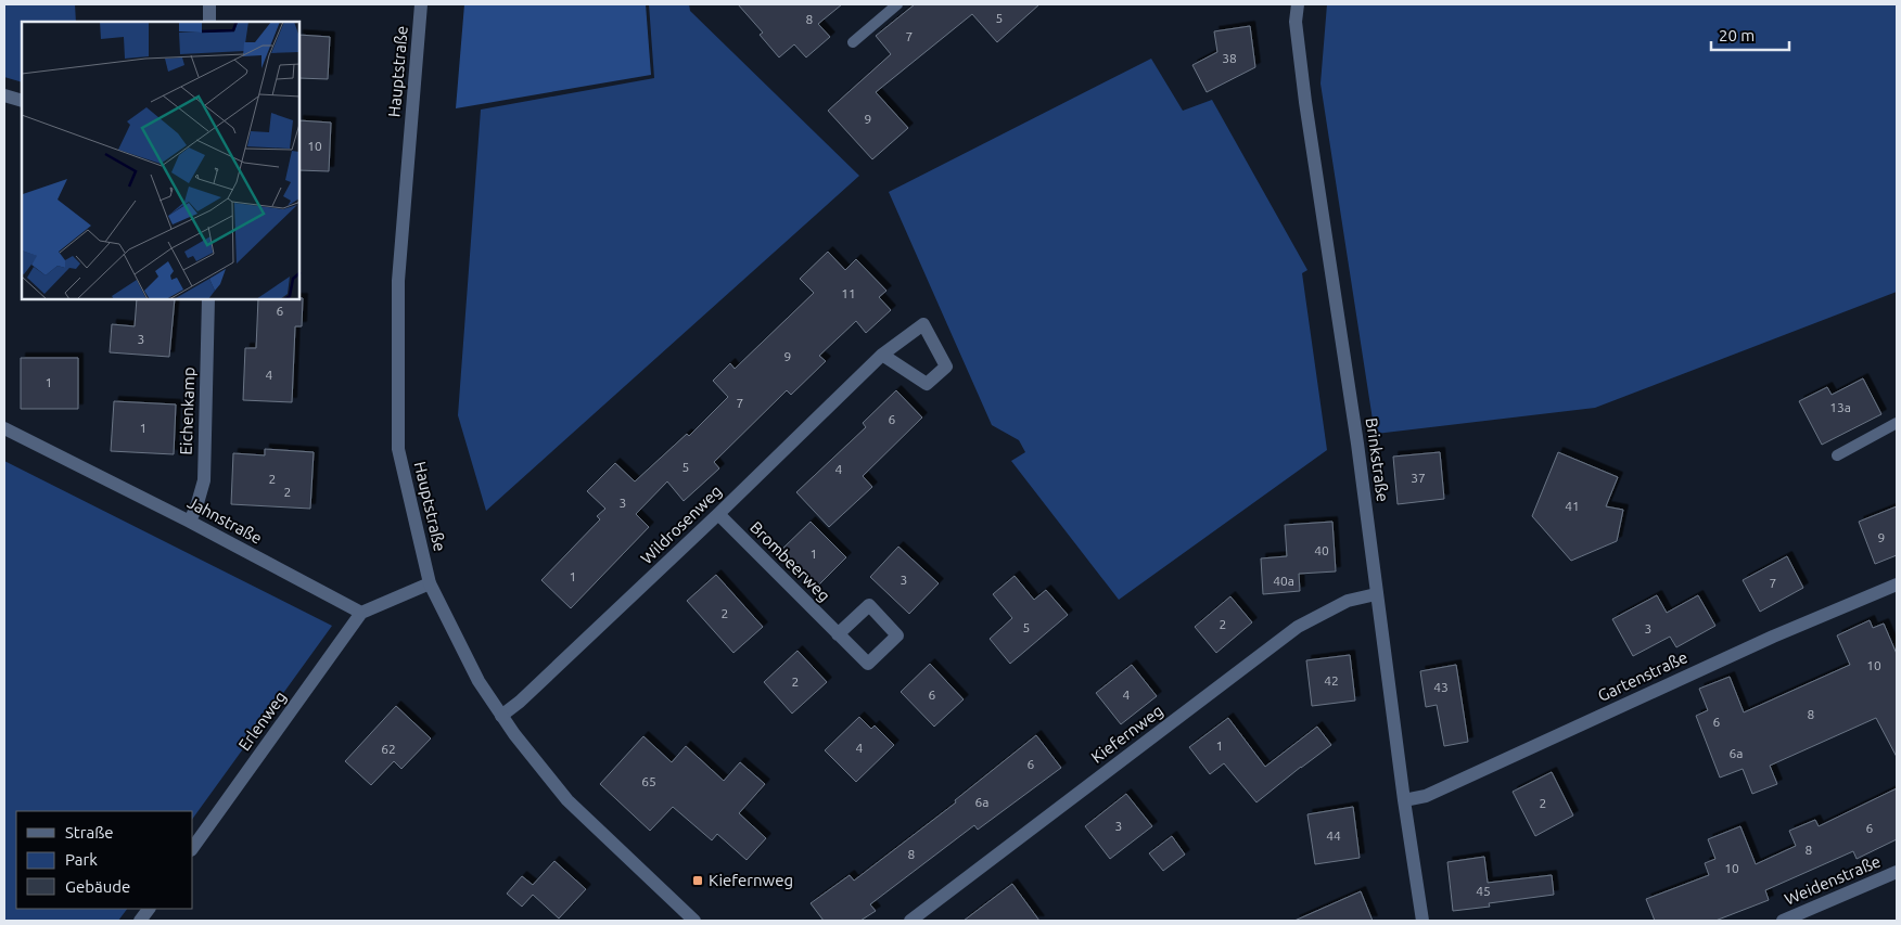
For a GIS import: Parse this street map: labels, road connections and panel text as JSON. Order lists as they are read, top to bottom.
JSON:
{
  "streets": {
    "street": [
      "Hauptstraße",
      "Eichenkamp",
      "Brinkstraße",
      "Jahnstraße",
      "Wildrosenweg",
      "Brombeerweg",
      "Gartenstraße",
      "Erlenweg",
      "Kiefernweg",
      "Weidenstraße"
    ]
  },
  "crossings": [
    ["Hauptstraße", "Wildrosenweg"],
    ["Eichenkamp", "Jahnstraße"],
    ["Brinkstraße", "Gartenstraße"],
    ["Brinkstraße", "Kiefernweg"],
    ["Jahnstraße", "Erlenweg"],
    ["Wildrosenweg", "Brombeerweg"]
  ],
  "places": {
    "transit": ["Kiefernweg"]
  },
  "house_numbers": [
    "5",
    "8",
    "7",
    "38",
    "9",
    "10",
    "11",
    "6",
    "3",
    "9",
    "4",
    "1",
    "7",
    "13a",
    "6",
    "1",
    "5",
    "4",
    "37",
    "2",
    "2",
    "3",
    "41",
    "9",
    "40",
    "1",
    "1",
    "3",
    "40a",
    "7",
    "2",
    "2",
    "5",
    "3",
    "10",
    "42",
    "2",
    "43",
    "6",
    "4",
    "8",
    "6",
    "1",
    "4",
    "62",
    "6a",
    "6",
    "65",
    "6a",
    "2",
    "3",
    "6",
    "44",
    "8",
    "8",
    "10",
    "45"
  ],
  "legend": ["Straße", "Park", "Gebäude"],
  "scale_bar": "20 m"
}
